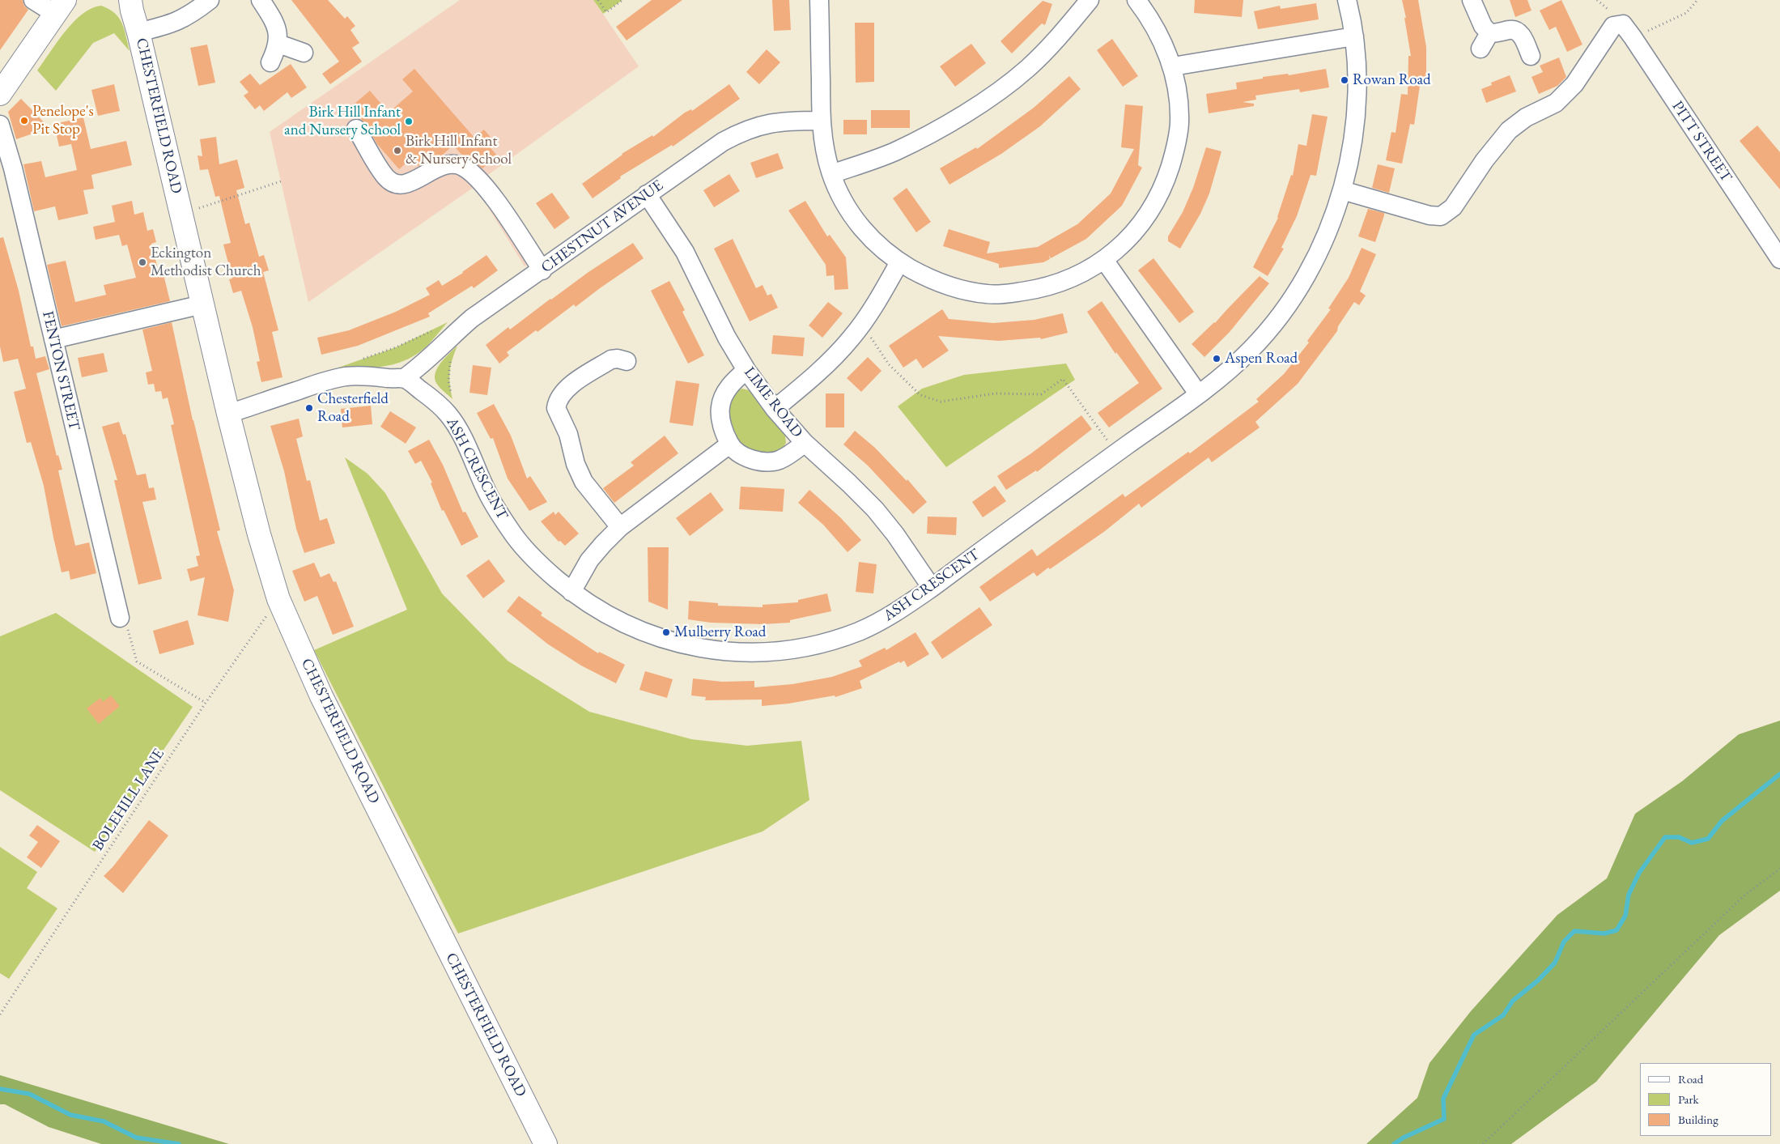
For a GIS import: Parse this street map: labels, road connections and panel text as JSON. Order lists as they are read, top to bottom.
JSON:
{
  "streets": {
    "main road": ["CHESTERFIELD ROAD"],
    "street": [
      "PITT STREET",
      "CHESTNUT AVENUE",
      "FENTON STREET",
      "LIME ROAD",
      "ASH CRESCENT"
    ],
    "path": ["BOLEHILL LANE"]
  },
  "crossings": [
    ["CHESTERFIELD ROAD", "BOLEHILL LANE"],
    ["CHESTNUT AVENUE", "LIME ROAD"],
    ["CHESTNUT AVENUE", "ASH CRESCENT"],
    ["LIME ROAD", "ASH CRESCENT"]
  ],
  "places": [
    "Rowan Road",
    "Penelope's Pit Stop",
    "Birk Hill Infant and Nursery School",
    "Birk Hill Infant & Nursery School",
    "Eckington Methodist Church",
    "Aspen Road",
    "Chesterfield Road",
    "Mulberry Road"
  ],
  "legend": ["Road", "Park", "Building"]
}
